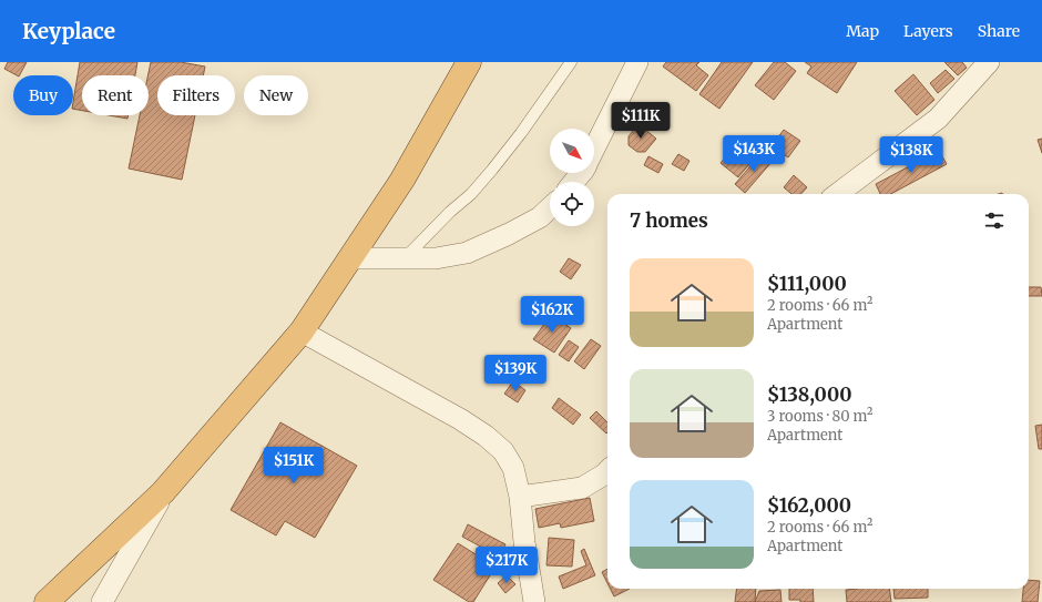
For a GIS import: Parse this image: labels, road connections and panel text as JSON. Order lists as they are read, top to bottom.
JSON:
{
  "north": "bottom right",
  "page": {
    "header": "Keyplace",
    "nav": ["Map", "Layers", "Share"],
    "chip": [
      "Buy",
      "Rent",
      "Filters",
      "New"
    ],
    "price": [
      "$111K",
      "$143K",
      "$138K",
      "$162K",
      "$139K",
      "$151K",
      "$217K"
    ],
    "heading": "7 homes",
    "list": [
      {
        "name": "$111,000",
        "note": "2 rooms · 66 m² · Apartment"
      },
      {
        "name": "$138,000",
        "note": "3 rooms · 80 m² · Apartment"
      },
      {
        "name": "$162,000",
        "note": "2 rooms · 66 m² · Apartment"
      }
    ]
  }
}
